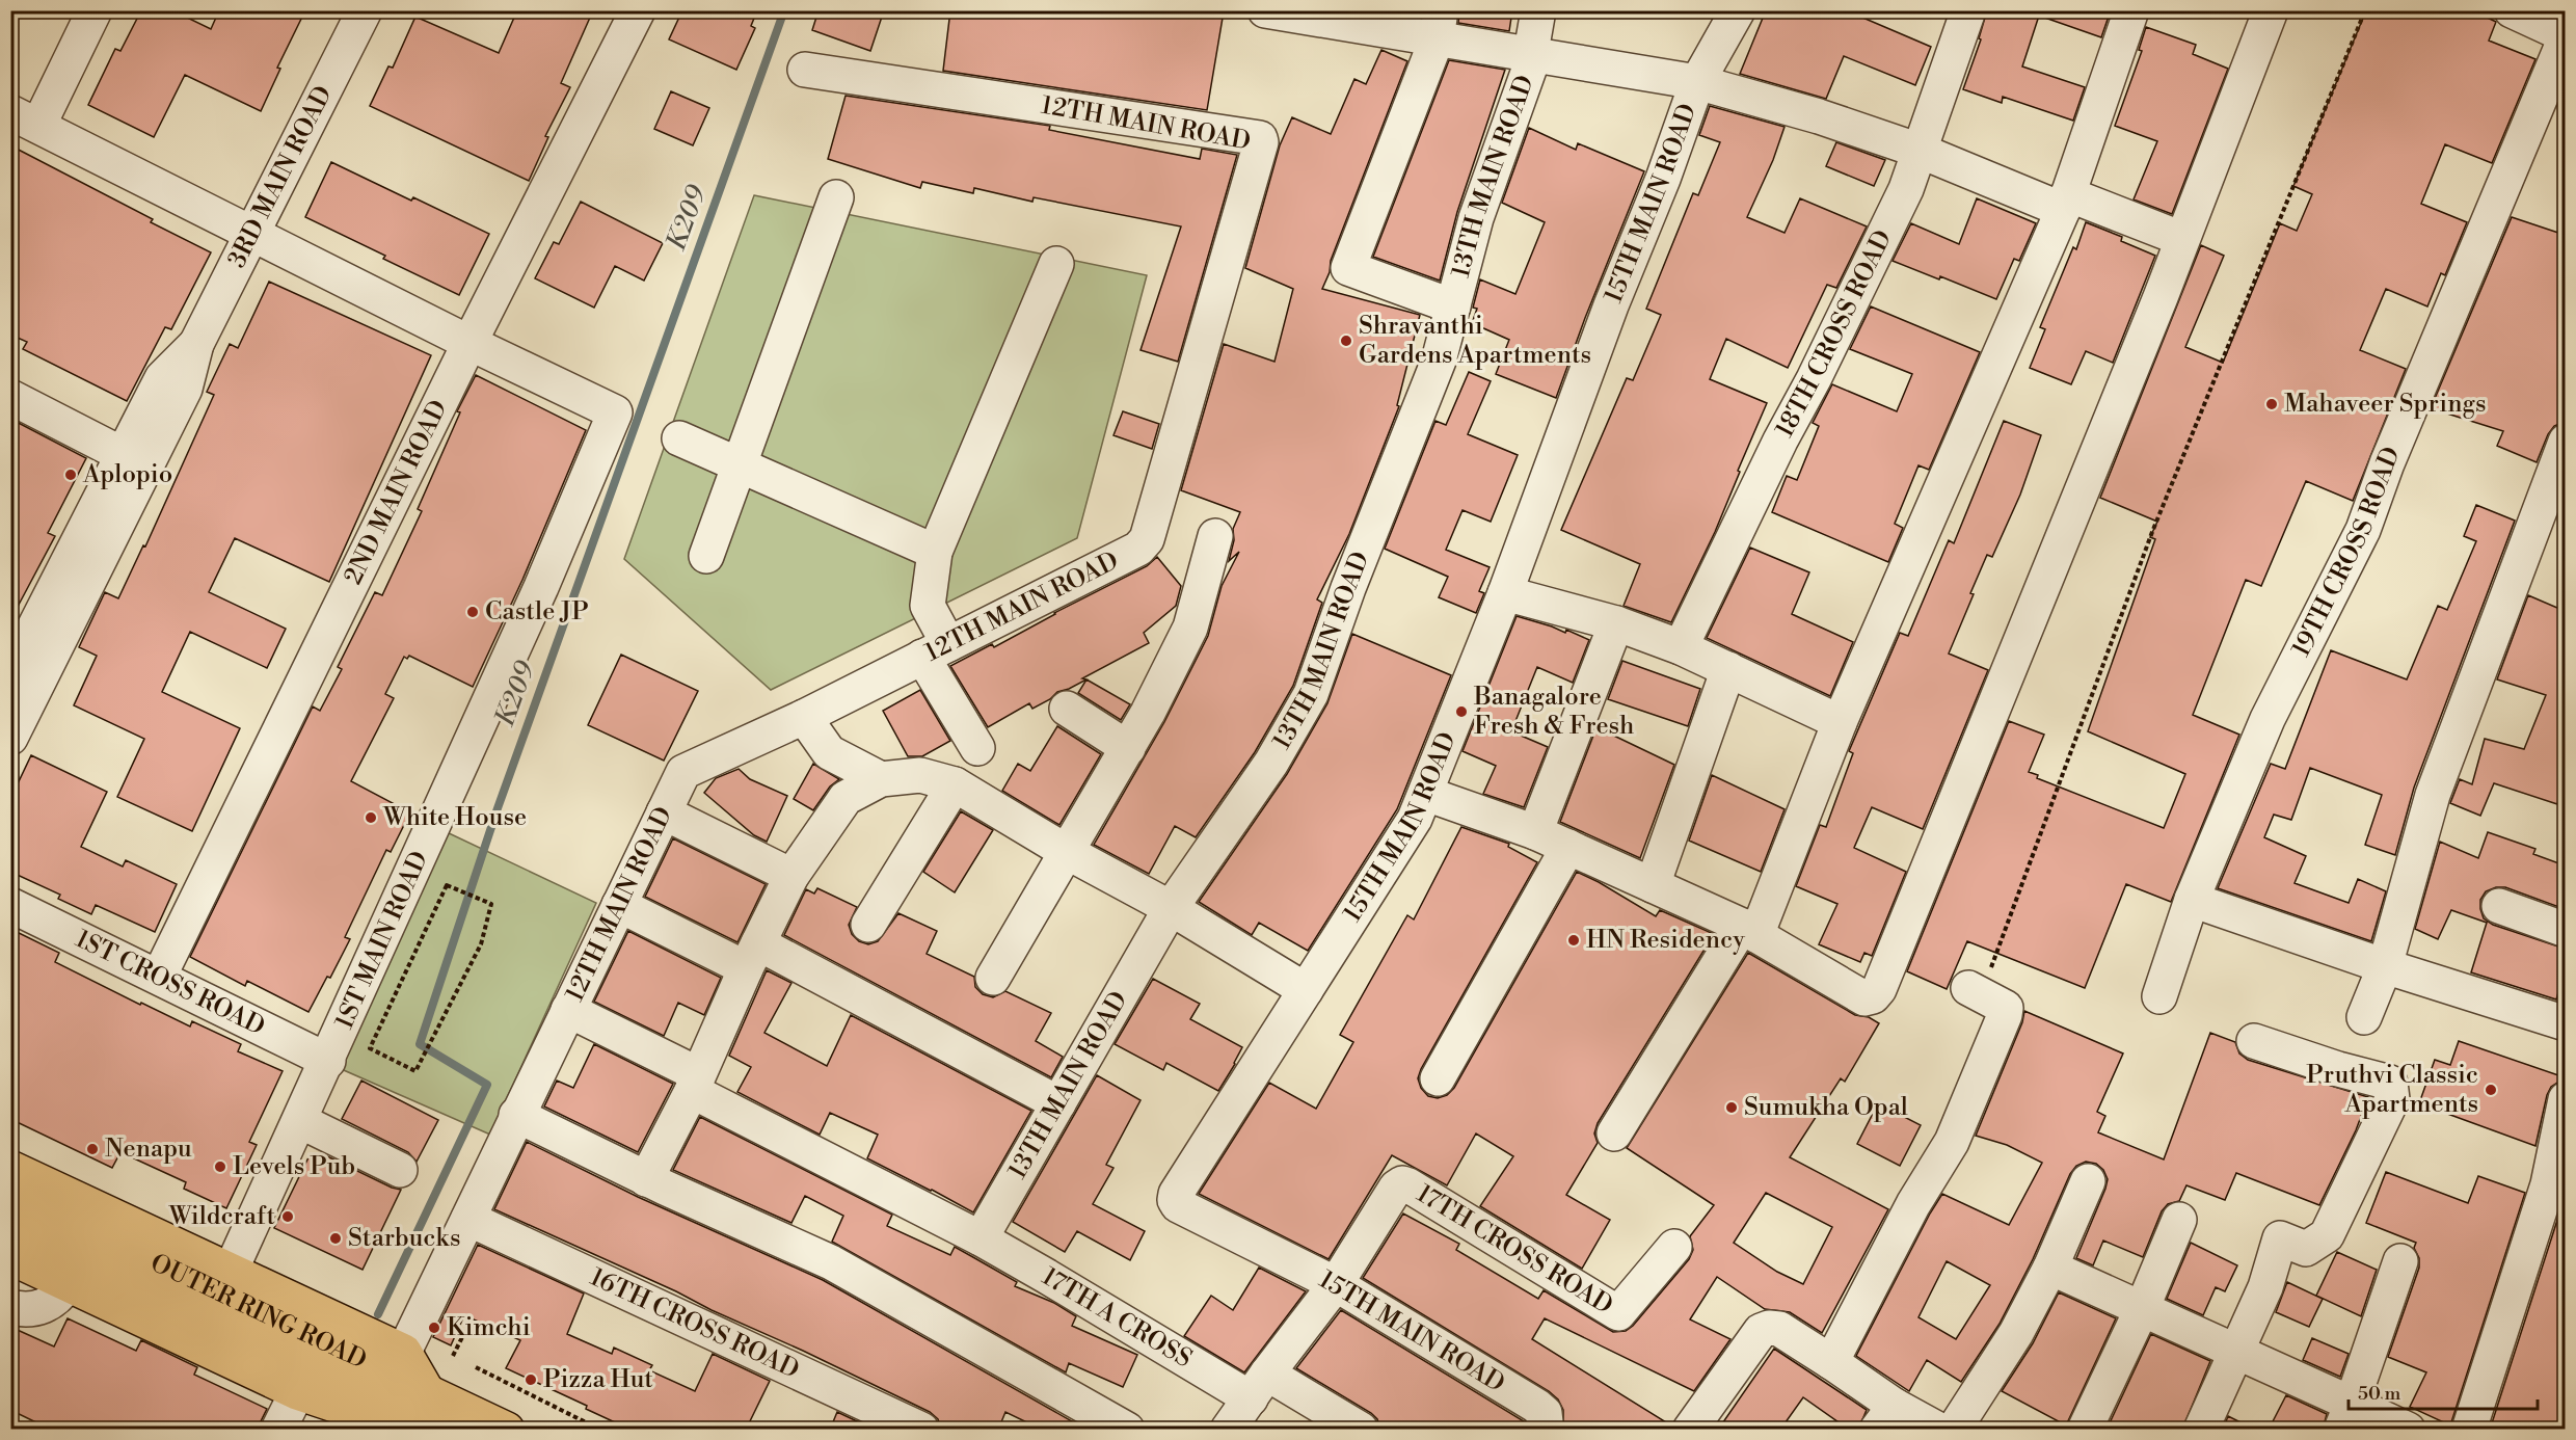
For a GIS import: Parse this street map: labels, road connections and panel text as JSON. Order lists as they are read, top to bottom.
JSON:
{
  "streets": {
    "main road": ["OUTER RING ROAD"],
    "street": [
      "12TH MAIN ROAD",
      "3RD MAIN ROAD",
      "13TH MAIN ROAD",
      "15TH MAIN ROAD",
      "18TH CROSS ROAD",
      "2ND MAIN ROAD",
      "19TH CROSS ROAD",
      "1ST MAIN ROAD",
      "1ST CROSS ROAD",
      "17TH CROSS ROAD",
      "17TH A CROSS",
      "16TH CROSS ROAD"
    ]
  },
  "crossings": [
    ["12TH MAIN ROAD", "17TH A CROSS"],
    ["12TH MAIN ROAD", "16TH CROSS ROAD"],
    ["13TH MAIN ROAD", "17TH A CROSS"],
    ["15TH MAIN ROAD", "17TH CROSS ROAD"],
    ["2ND MAIN ROAD", "1ST MAIN ROAD"],
    ["2ND MAIN ROAD", "1ST CROSS ROAD"],
    ["1ST MAIN ROAD", "1ST CROSS ROAD"],
    ["17TH CROSS ROAD", "17TH A CROSS"]
  ],
  "water": ["K209"],
  "places": [
    "Shravanthi Gardens Apartments",
    "Mahaveer Springs",
    "Aplopio",
    "Castle JP",
    "Banagalore Fresh & Fresh",
    "White House",
    "HN Residency",
    "Pruthvi Classic Apartments",
    "Sumukha Opal",
    "Nenapu",
    "Levels Pub",
    "Wildcraft",
    "Starbucks",
    "Kimchi",
    "Pizza Hut"
  ],
  "scale_bar": "50 m"
}
